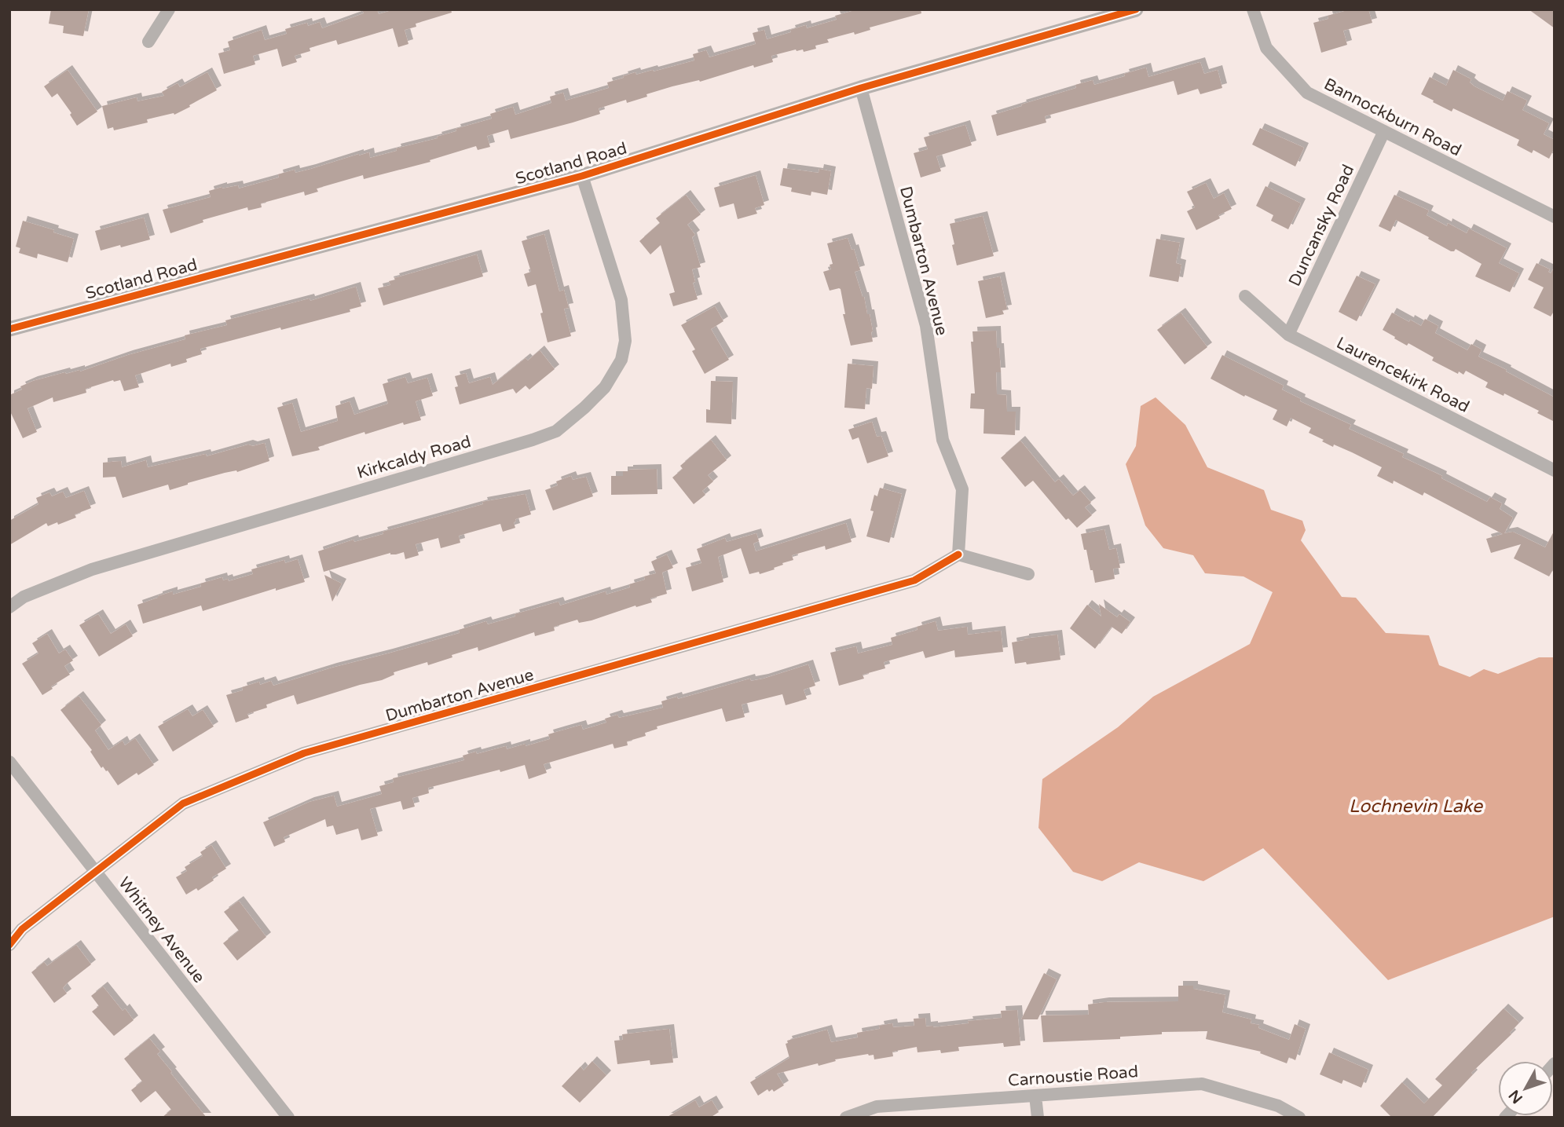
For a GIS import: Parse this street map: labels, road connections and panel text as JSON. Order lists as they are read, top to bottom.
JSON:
{
  "streets": {
    "street": [
      "Bannockburn Road",
      "Scotland Road",
      "Duncansky Road",
      "Dumbarton Avenue",
      "Laurencekirk Road",
      "Kirkcaldy Road",
      "Whitney Avenue",
      "Carnoustie Road"
    ]
  },
  "crossings": [
    ["Bannockburn Road", "Duncansky Road"],
    ["Scotland Road", "Dumbarton Avenue"],
    ["Scotland Road", "Kirkcaldy Road"],
    ["Duncansky Road", "Laurencekirk Road"],
    ["Dumbarton Avenue", "Whitney Avenue"]
  ],
  "water": ["Lochnevin Lake"],
  "north": "bottom left"
}
